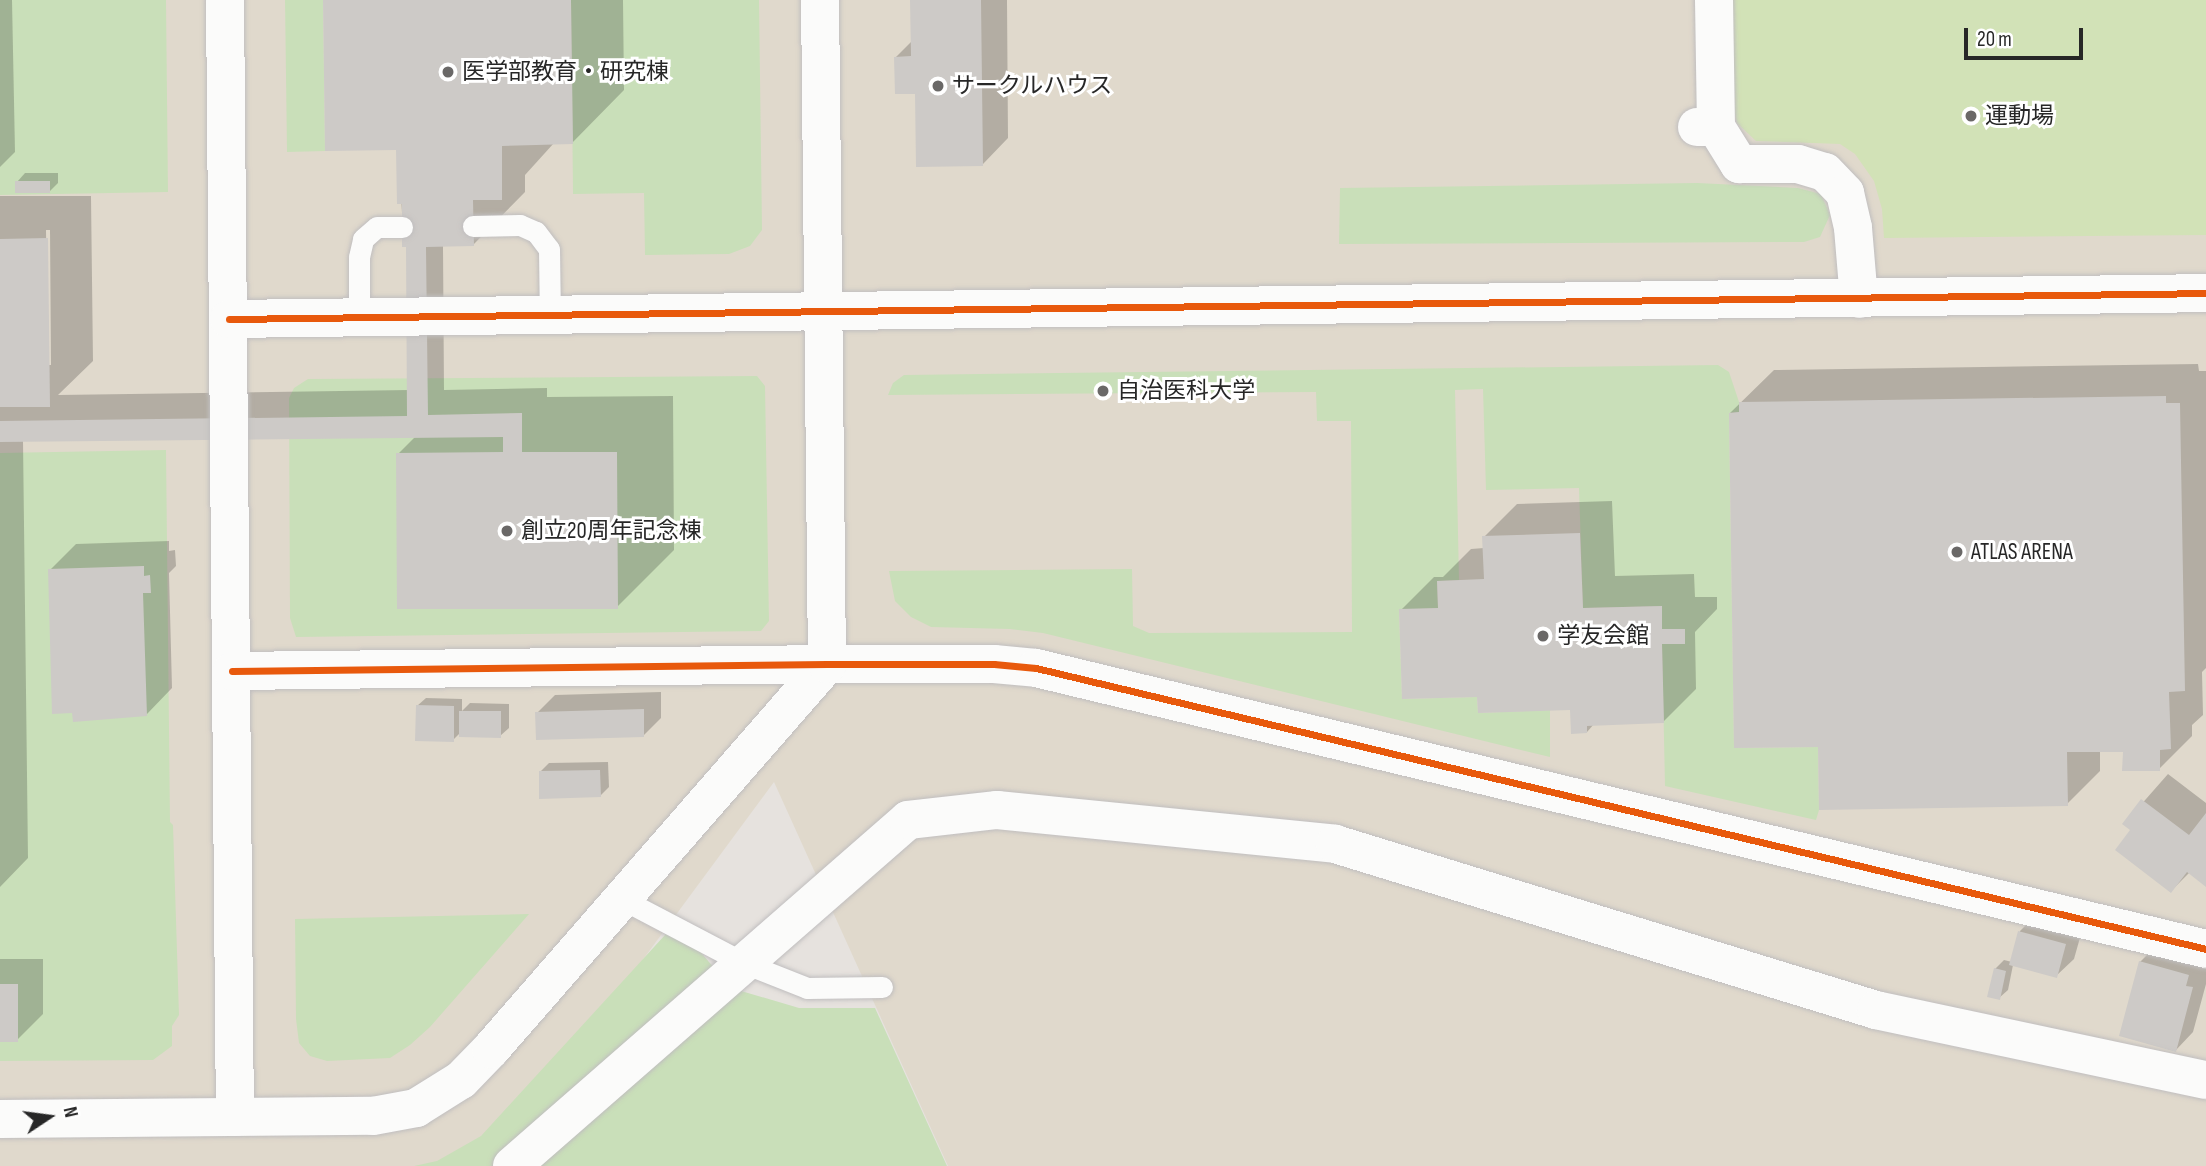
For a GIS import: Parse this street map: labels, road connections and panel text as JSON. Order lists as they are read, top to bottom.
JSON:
{
  "places": [
    "医学部教育・研究棟",
    "サークルハウス",
    "運動場",
    "自治医科大学",
    "創立20周年記念棟",
    "ATLAS ARENA",
    "学友会館"
  ],
  "scale_bar": "20 m",
  "north": "right"
}
